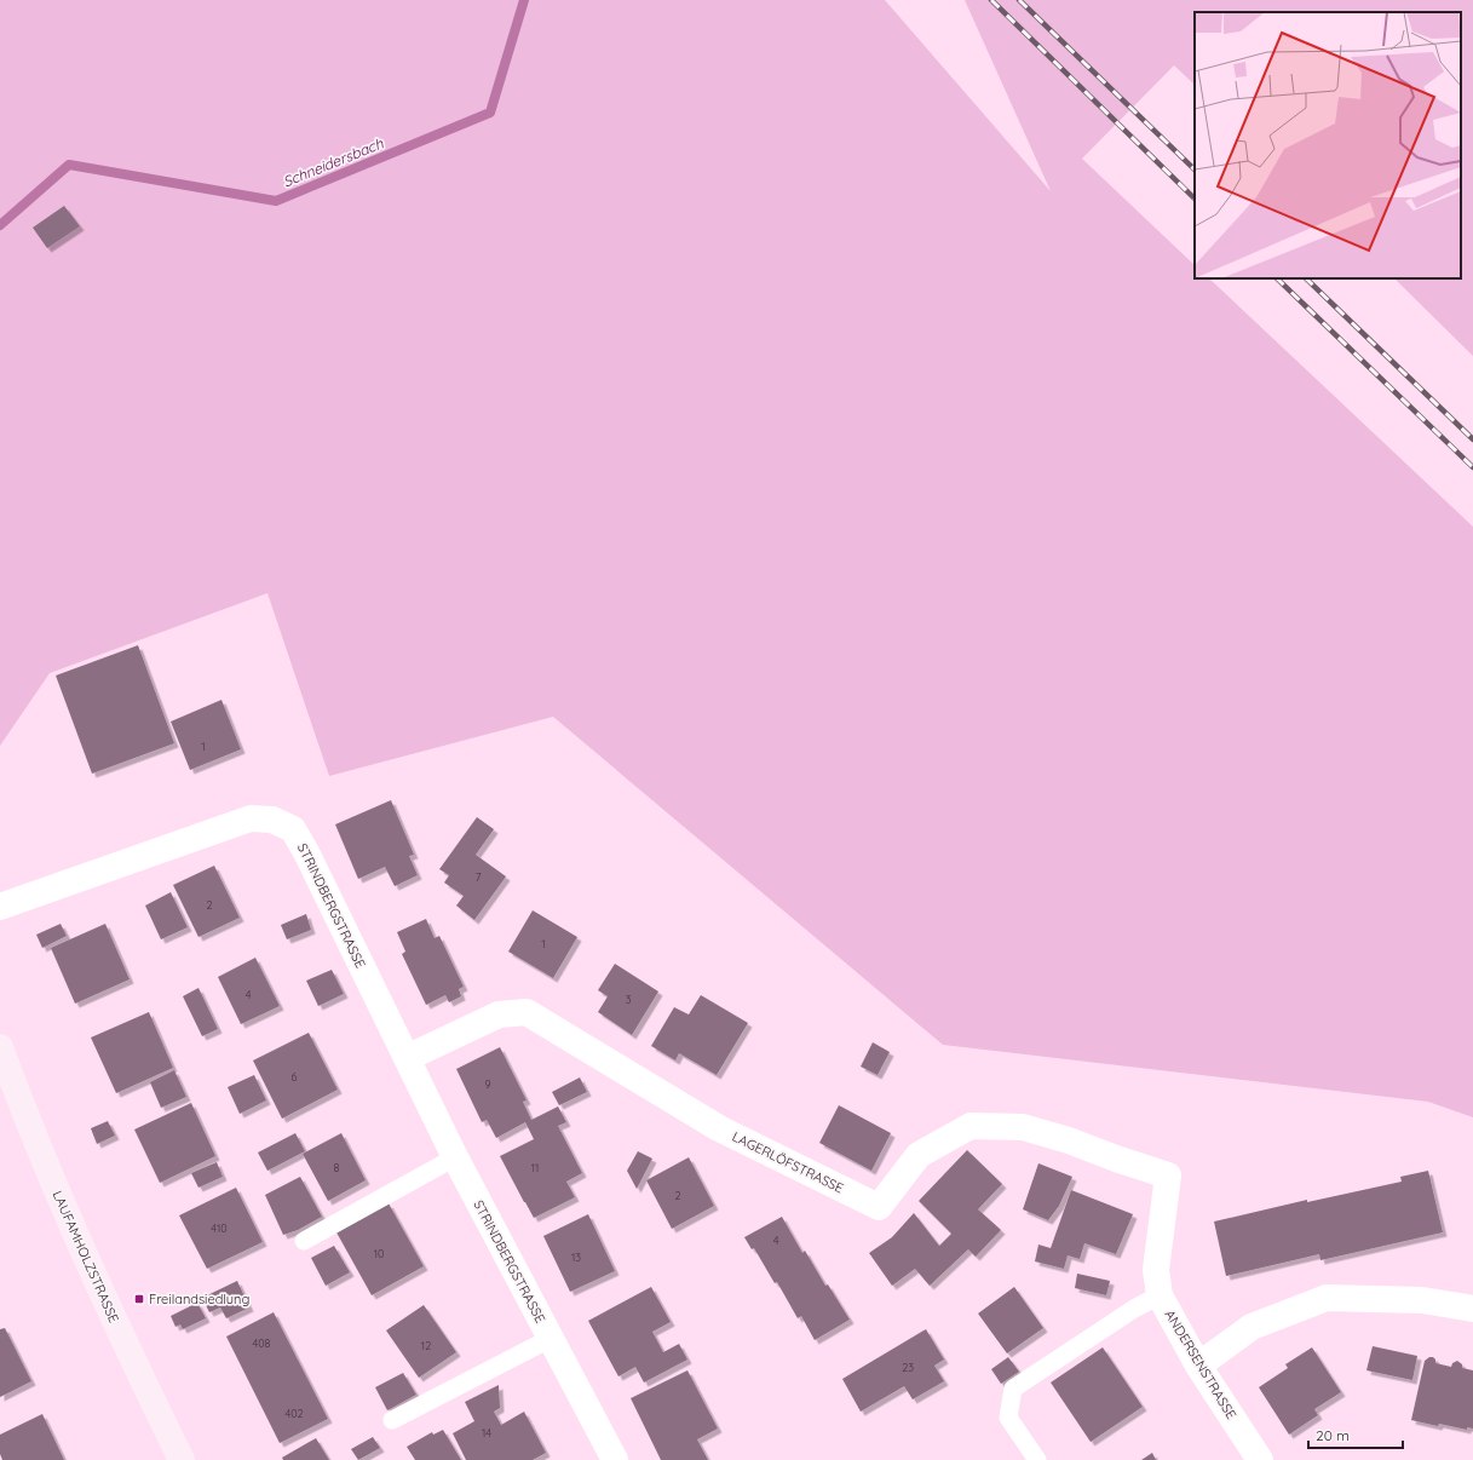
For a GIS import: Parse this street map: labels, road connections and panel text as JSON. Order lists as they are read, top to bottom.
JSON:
{
  "streets": {
    "main road": ["LAUFAMHOLZSTRASSE"],
    "street": ["STRINDBERGSTRASSE", "LAGERLÖFSTRASSE", "ANDERSENSTRASSE"]
  },
  "crossings": [
    ["STRINDBERGSTRASSE", "LAGERLÖFSTRASSE"],
    ["LAGERLÖFSTRASSE", "ANDERSENSTRASSE"]
  ],
  "water": ["Schneidersbach"],
  "places": {
    "transit": ["Freilandsiedlung"]
  },
  "house_numbers": [
    "1",
    "7",
    "2",
    "1",
    "4",
    "3",
    "6",
    "9",
    "8",
    "11",
    "2",
    "410",
    "4",
    "10",
    "13",
    "408",
    "12",
    "23",
    "402",
    "14"
  ],
  "scale_bar": "20 m"
}
